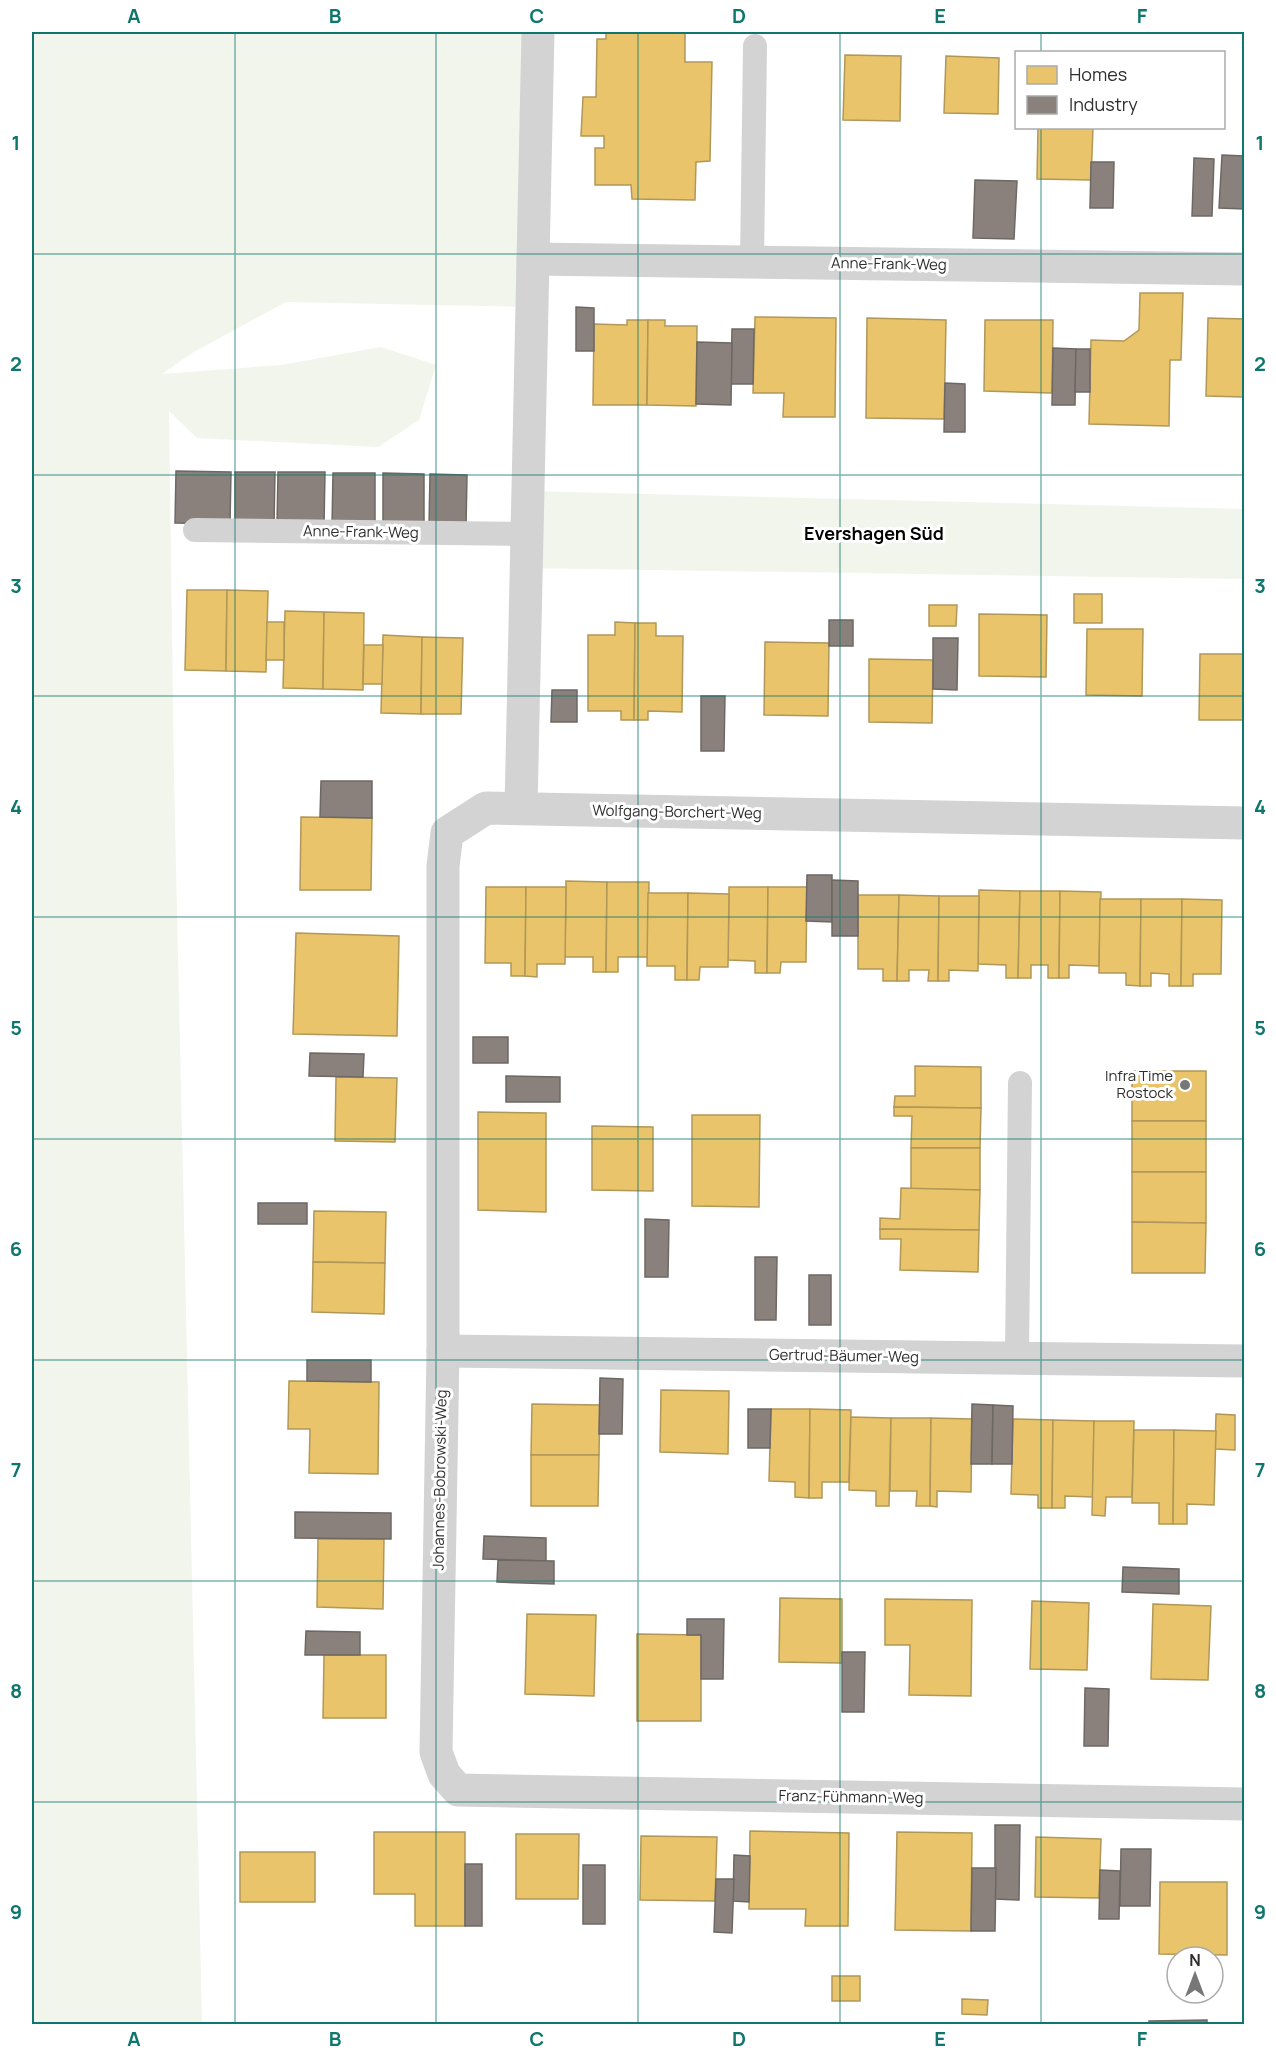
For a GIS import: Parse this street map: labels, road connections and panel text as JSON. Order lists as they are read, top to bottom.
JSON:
{
  "streets": {
    "street": [
      "Anne-Frank-Weg",
      "Wolfgang-Borchert-Weg",
      "Gertrud-Bäumer-Weg",
      "Johannes-Bobrowski-Weg",
      "Franz-Fühmann-Weg"
    ]
  },
  "crossings": [
    ["Wolfgang-Borchert-Weg", "Johannes-Bobrowski-Weg"],
    ["Gertrud-Bäumer-Weg", "Johannes-Bobrowski-Weg"],
    ["Johannes-Bobrowski-Weg", "Franz-Fühmann-Weg"]
  ],
  "districts": ["Evershagen Süd"],
  "places": ["Infra Time Rostock"],
  "legend": ["Homes", "Industry"],
  "north": "top",
  "grid": {
    "columns": [
      "A",
      "B",
      "C",
      "D",
      "E",
      "F"
    ],
    "rows": [
      "1",
      "2",
      "3",
      "4",
      "5",
      "6",
      "7",
      "8",
      "9"
    ]
  }
}
